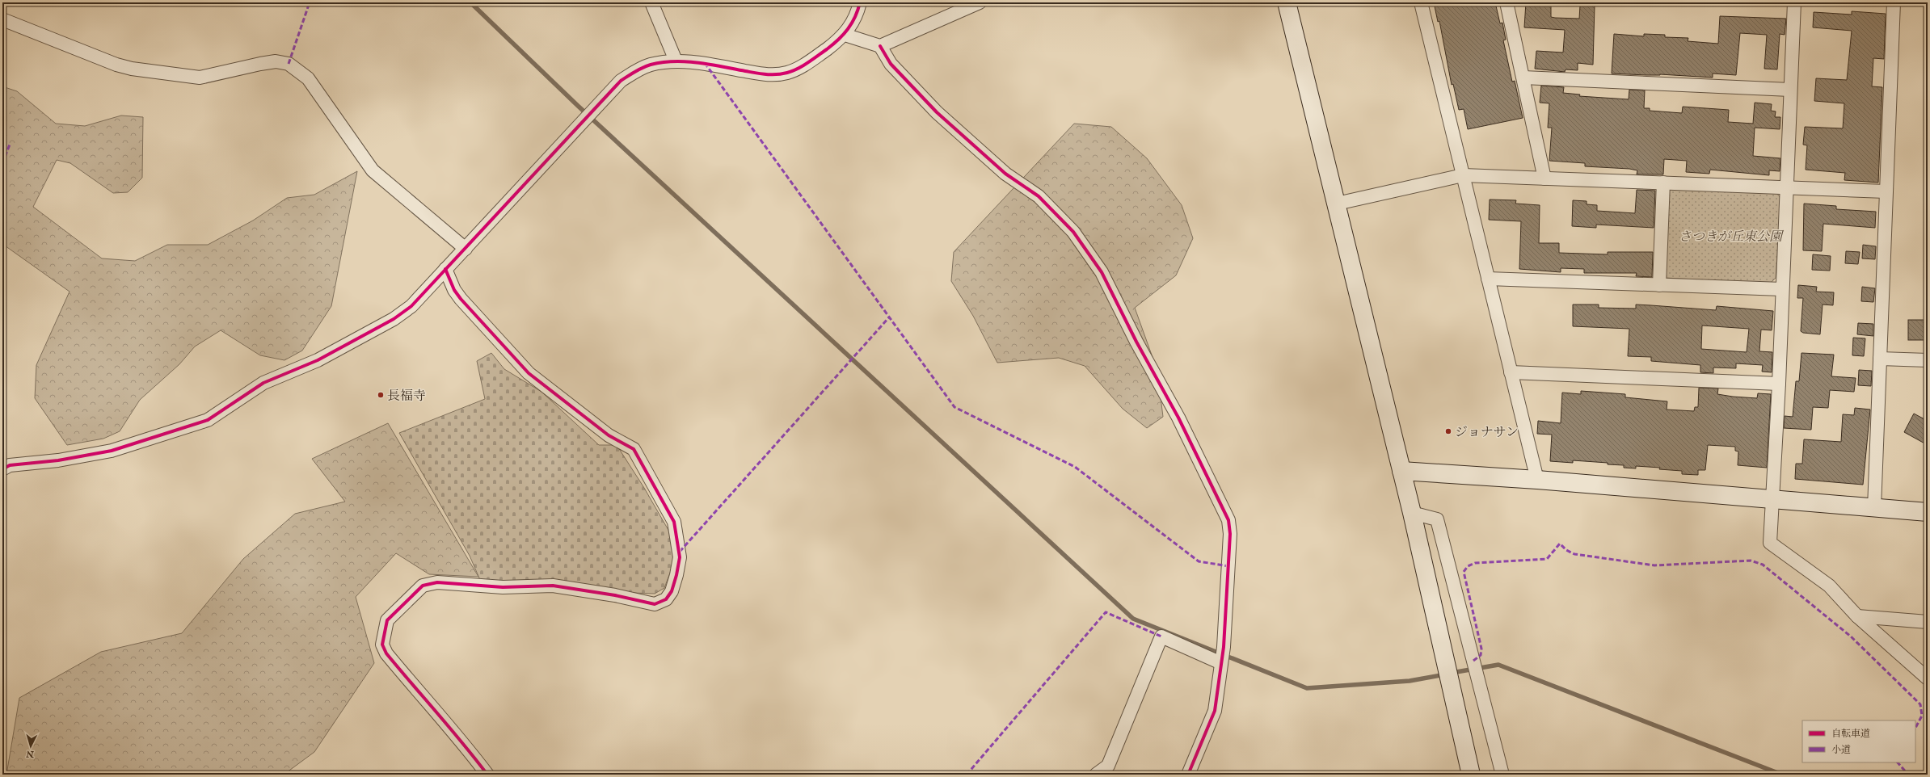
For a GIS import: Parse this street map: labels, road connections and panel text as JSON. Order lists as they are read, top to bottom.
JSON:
{
  "parks": ["さつきが丘東公園"],
  "places": ["長福寺", "ジョナサン"],
  "legend": ["自転車道", "小道"],
  "north": "bottom"
}
